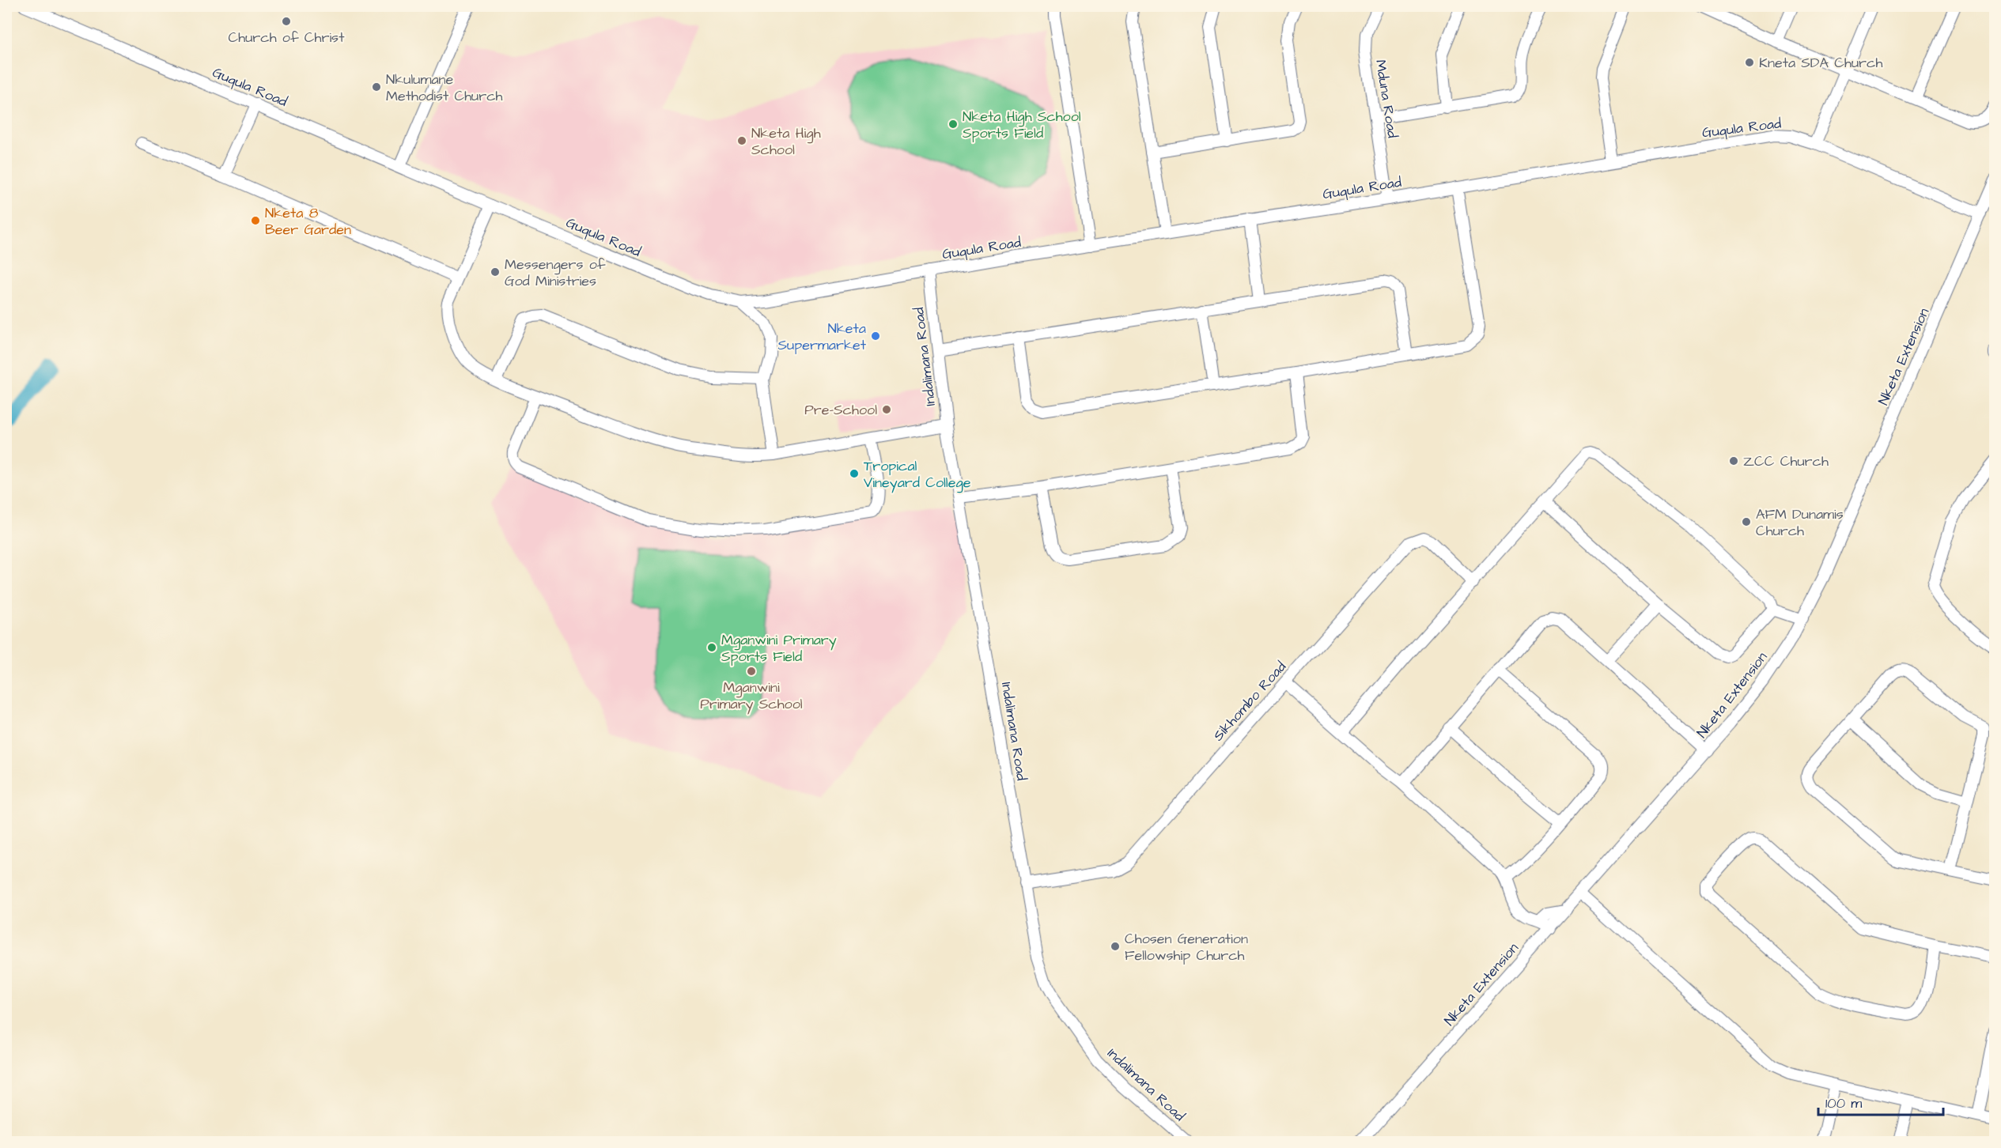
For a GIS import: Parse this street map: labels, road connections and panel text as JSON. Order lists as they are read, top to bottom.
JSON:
{
  "streets": {
    "street": [
      "Guqula Road",
      "Mduna Road",
      "Indalimana Road",
      "Nketa Extension",
      "Sikhombo Road"
    ]
  },
  "crossings": [
    ["Guqula Road", "Mduna Road"],
    ["Guqula Road", "Indalimana Road"],
    ["Guqula Road", "Nketa Extension"],
    ["Indalimana Road", "Sikhombo Road"]
  ],
  "places": [
    "Church of Christ",
    "Kneta SDA Church",
    "Nkulumane Methodist Church",
    "Nketa High School Sports Field",
    "Nketa High School",
    "Nketa 8 Beer Garden",
    "Messengers of God Ministries",
    "Nketa Supermarket",
    "Pre-School",
    "ZCC Church",
    "Tropical Vineyard College",
    "AFM Dunamis Church",
    "Mganwini Primary Sports Field",
    "Mganwini Primary School",
    "Chosen Generation Fellowship Church"
  ],
  "scale_bar": "100 m"
}
